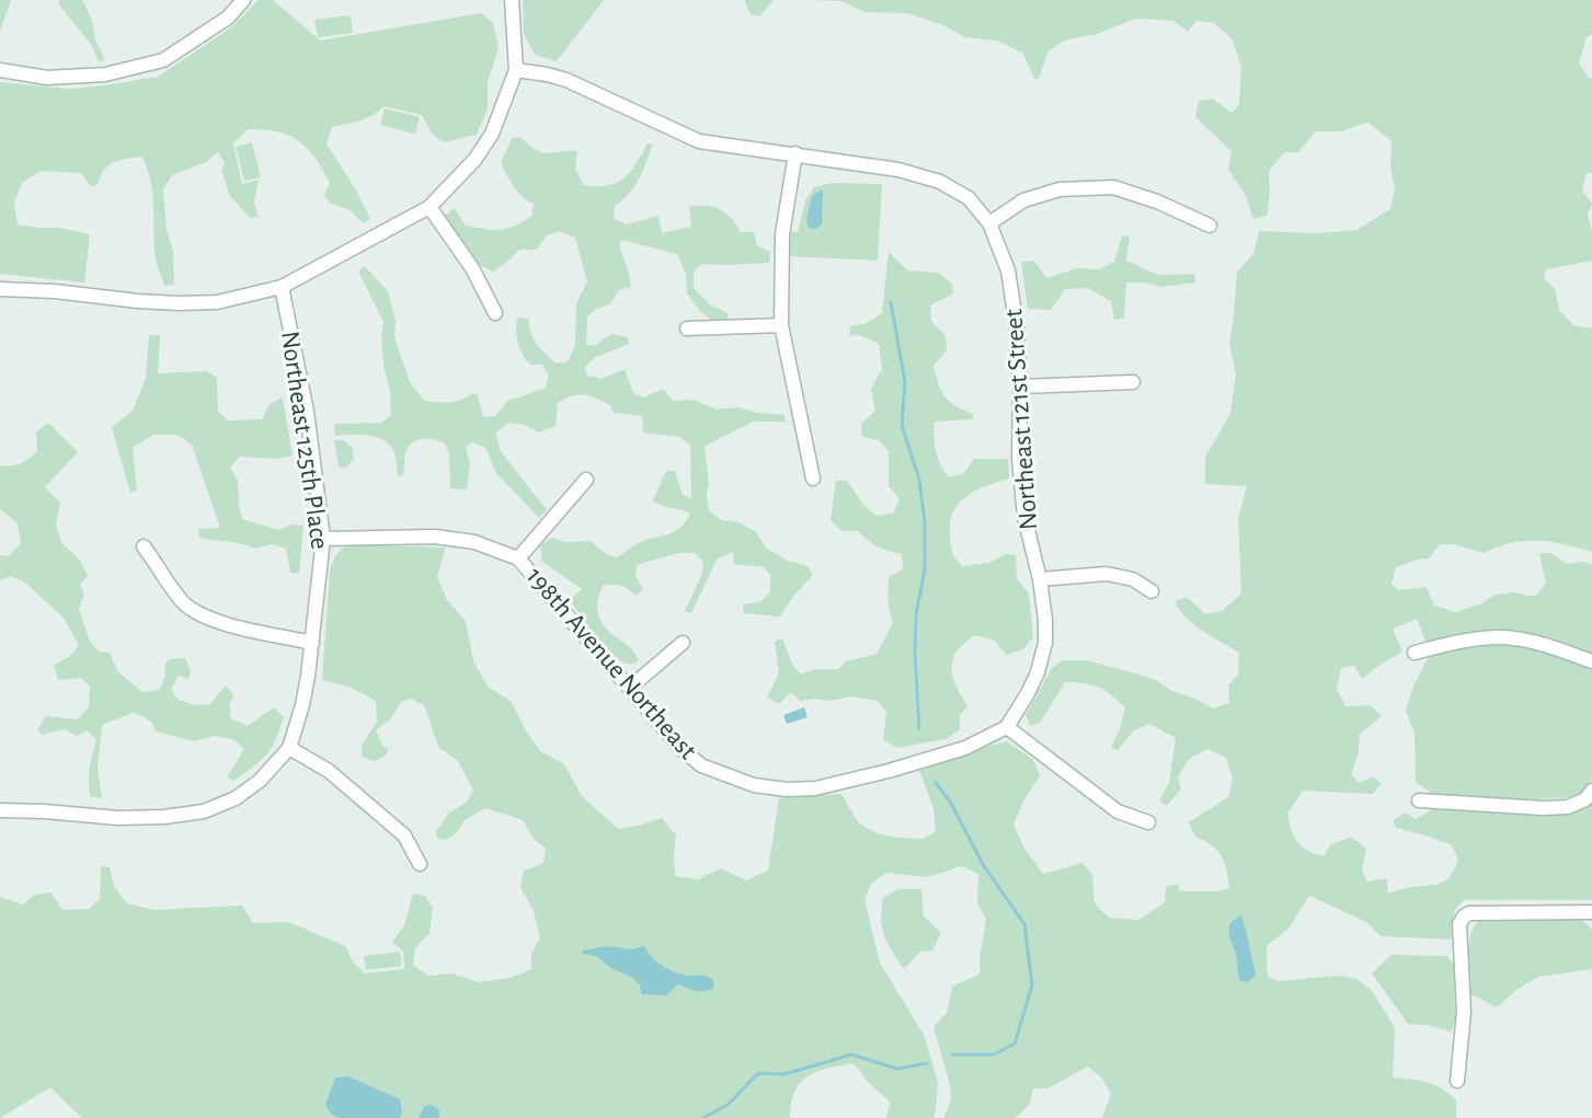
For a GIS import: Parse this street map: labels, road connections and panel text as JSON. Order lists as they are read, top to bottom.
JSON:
{
  "streets": {
    "street": ["Northeast 121st Street", "Northeast 125th Place", "198th Avenue Northeast"]
  },
  "crossings": [
    ["Northeast 121st Street", "198th Avenue Northeast"],
    ["Northeast 125th Place", "198th Avenue Northeast"]
  ]
}
